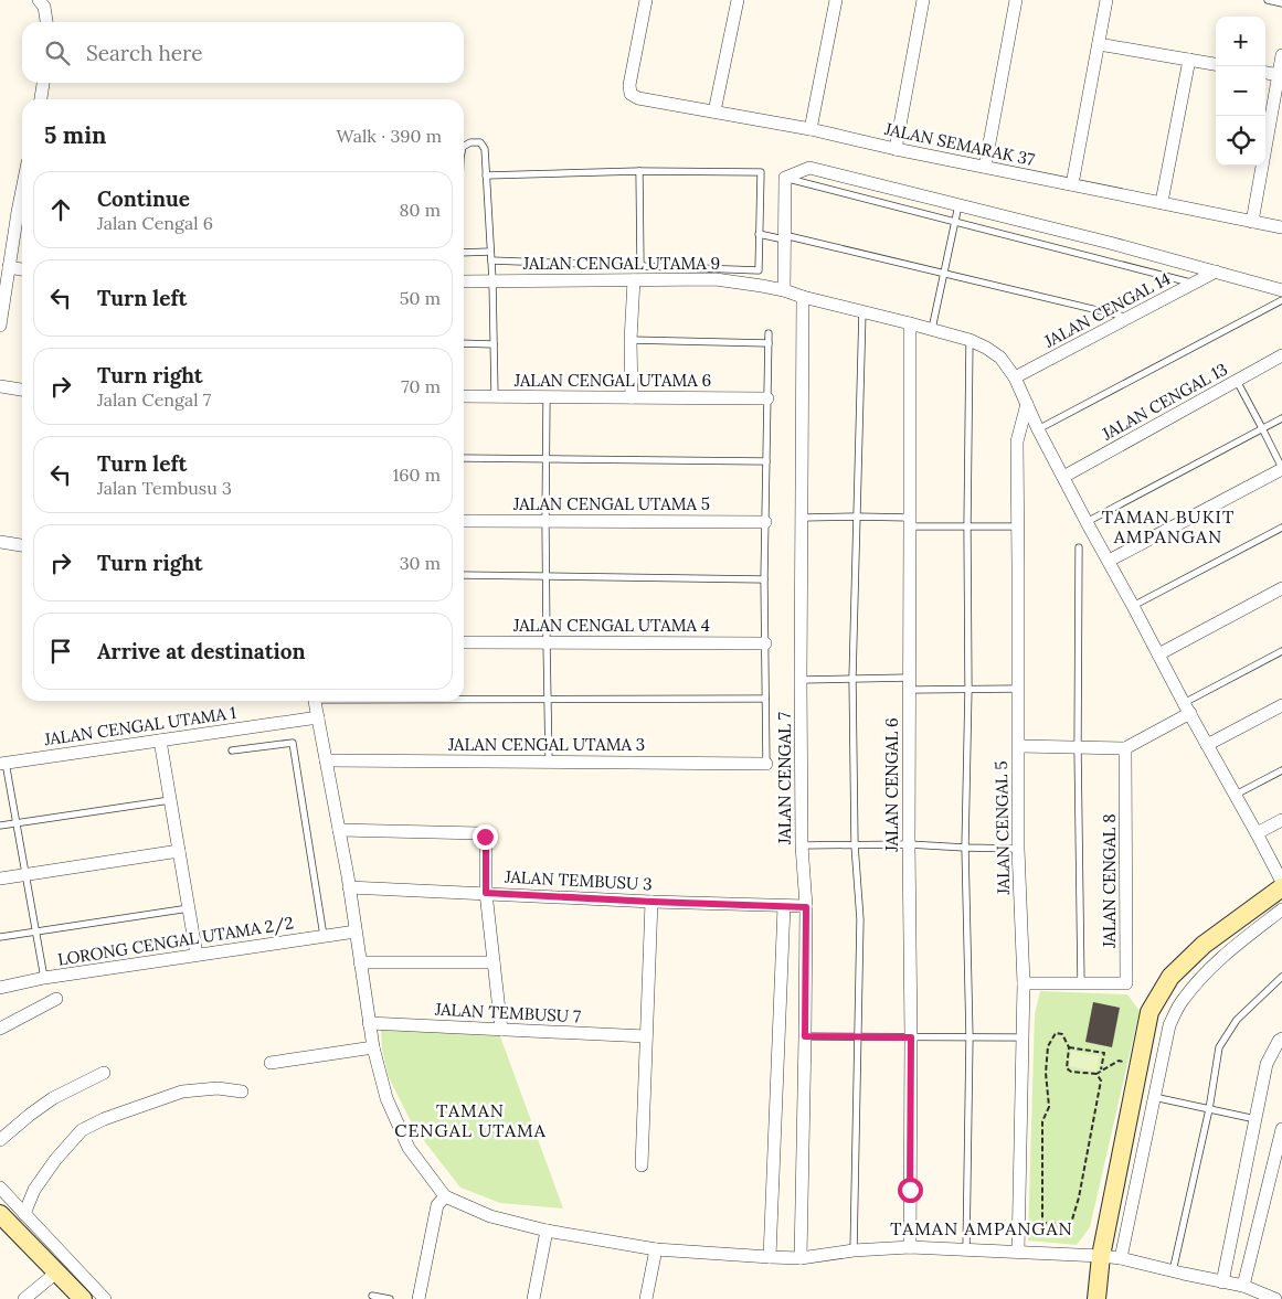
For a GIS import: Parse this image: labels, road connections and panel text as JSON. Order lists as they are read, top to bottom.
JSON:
{
  "streets": {
    "street": [
      "JALAN SEMARAK 37",
      "JALAN CENGAL UTAMA 9",
      "JALAN CENGAL 14",
      "JALAN CENGAL UTAMA 6",
      "JALAN CENGAL 13",
      "JALAN CENGAL UTAMA 5",
      "JALAN CENGAL UTAMA 4",
      "JALAN CENGAL UTAMA 1",
      "JALAN CENGAL UTAMA 3",
      "JALAN CENGAL 7",
      "JALAN CENGAL 6",
      "JALAN CENGAL 5",
      "JALAN TEMBUSU 3",
      "JALAN CENGAL 8",
      "LORONG CENGAL UTAMA 2/2",
      "JALAN TEMBUSU 7"
    ]
  },
  "crossings": [
    ["JALAN CENGAL UTAMA 9", "JALAN CENGAL 14"],
    ["JALAN CENGAL UTAMA 9", "JALAN CENGAL 13"],
    ["JALAN CENGAL UTAMA 9", "JALAN CENGAL 7"],
    ["JALAN CENGAL UTAMA 9", "JALAN CENGAL 6"],
    ["JALAN CENGAL UTAMA 9", "JALAN CENGAL 5"],
    ["JALAN CENGAL 7", "JALAN TEMBUSU 3"],
    ["JALAN CENGAL 5", "JALAN CENGAL 8"]
  ],
  "districts": ["TAMAN BUKIT AMPANGAN", "TAMAN CENGAL UTAMA", "TAMAN AMPANGAN"],
  "page": {
    "map_buttons": ["+", "−"],
    "search": "Search here",
    "heading": ["5 min", "Walk · 390 m"],
    "list": [
      ["Continue", "Jalan Cengal 6", "80 m"],
      ["Turn left", "50 m"],
      ["Turn right", "Jalan Cengal 7", "70 m"],
      ["Turn left", "Jalan Tembusu 3", "160 m"],
      ["Turn right", "30 m"],
      "Arrive at destination"
    ]
  }
}
